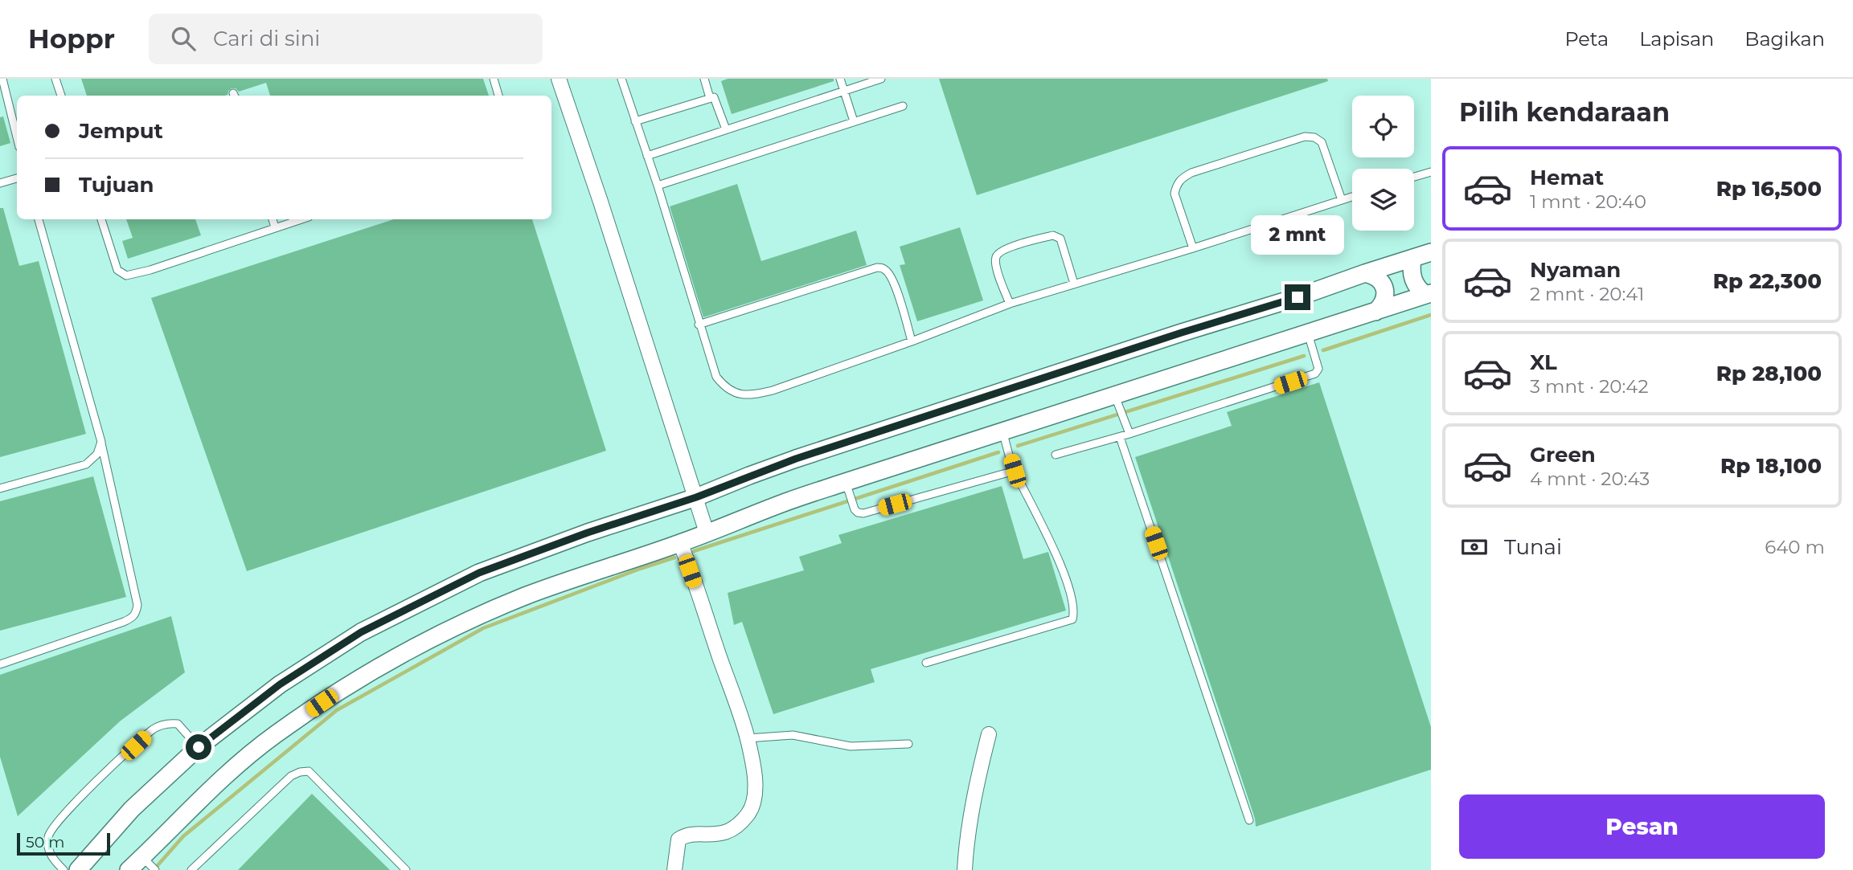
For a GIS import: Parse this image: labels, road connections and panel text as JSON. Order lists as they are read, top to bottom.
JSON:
{
  "scale_bar": "50 m",
  "page": {
    "header": "Hoppr",
    "search": "Cari di sini",
    "nav": ["Peta", "Lapisan", "Bagikan"],
    "heading": "Pilih kendaraan",
    "banner": ["Jemput", "Tujuan"],
    "list": [
      {
        "name": "Hemat",
        "note": "1 mnt · 20:40",
        "value": "Rp 16,500"
      },
      {
        "name": "Nyaman",
        "note": "2 mnt · 20:41",
        "value": "Rp 22,300"
      },
      {
        "name": "XL",
        "note": "3 mnt · 20:42",
        "value": "Rp 28,100"
      },
      {
        "name": "Green",
        "note": "4 mnt · 20:43",
        "value": "Rp 18,100"
      }
    ],
    "bubble": "2 mnt",
    "pay": ["Tunai", "640 m"],
    "buttons": "Pesan",
    "scale": "50 m"
  }
}
